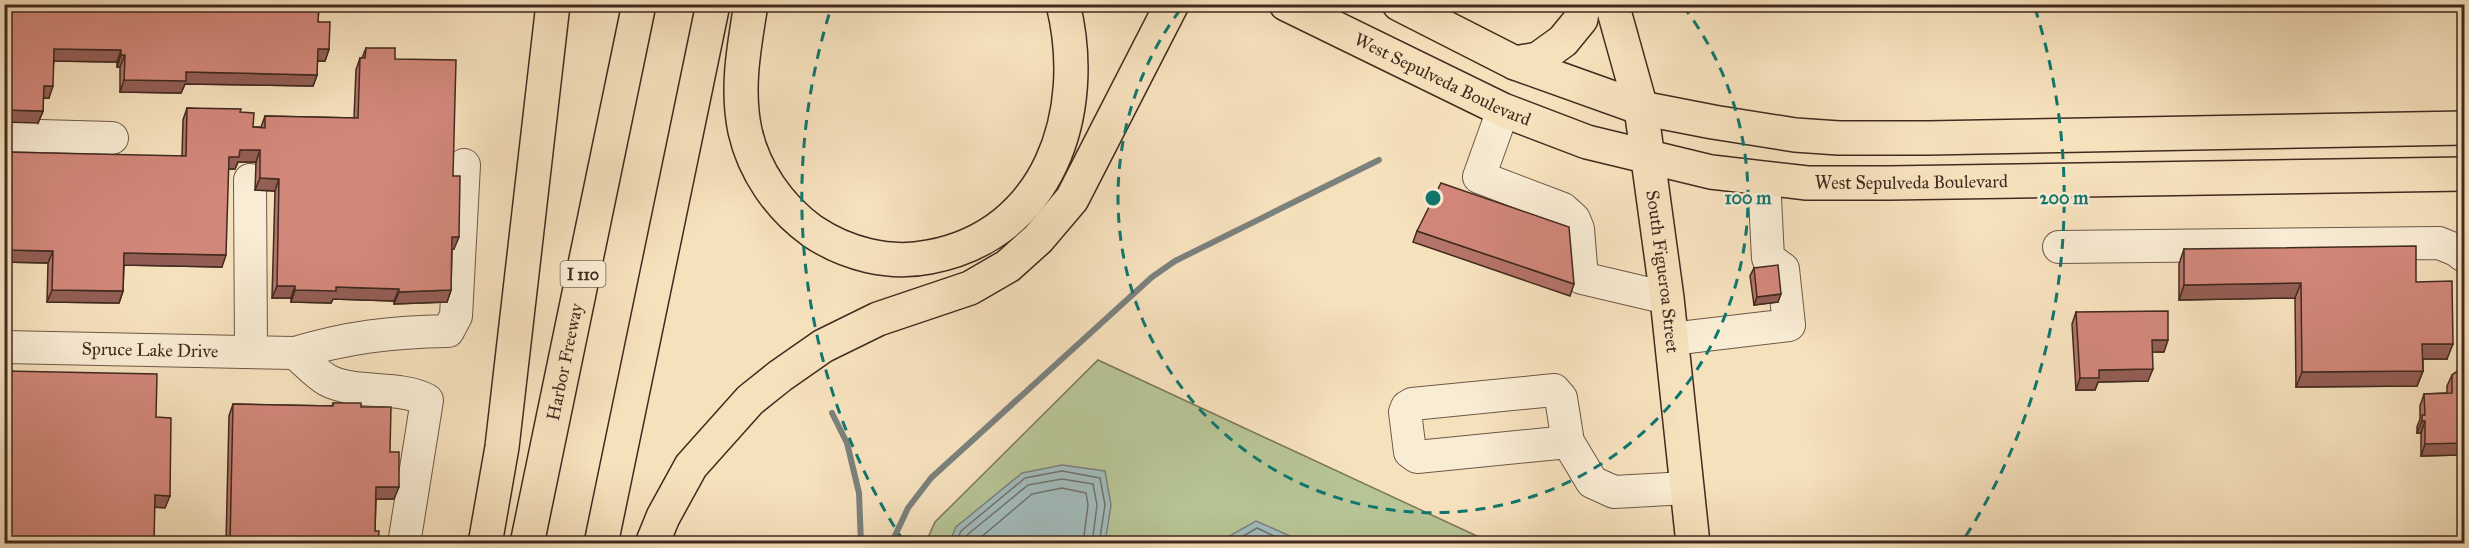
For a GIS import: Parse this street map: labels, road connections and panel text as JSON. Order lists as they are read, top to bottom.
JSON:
{
  "streets": {
    "main road": [
      "West Sepulveda Boulevard",
      "South Figueroa Street",
      "I 110",
      "Harbor Freeway"
    ],
    "street": ["Spruce Lake Drive"]
  },
  "crossings": [
    ["West Sepulveda Boulevard", "South Figueroa Street"]
  ],
  "rings": ["100 m", "200 m"]
}
